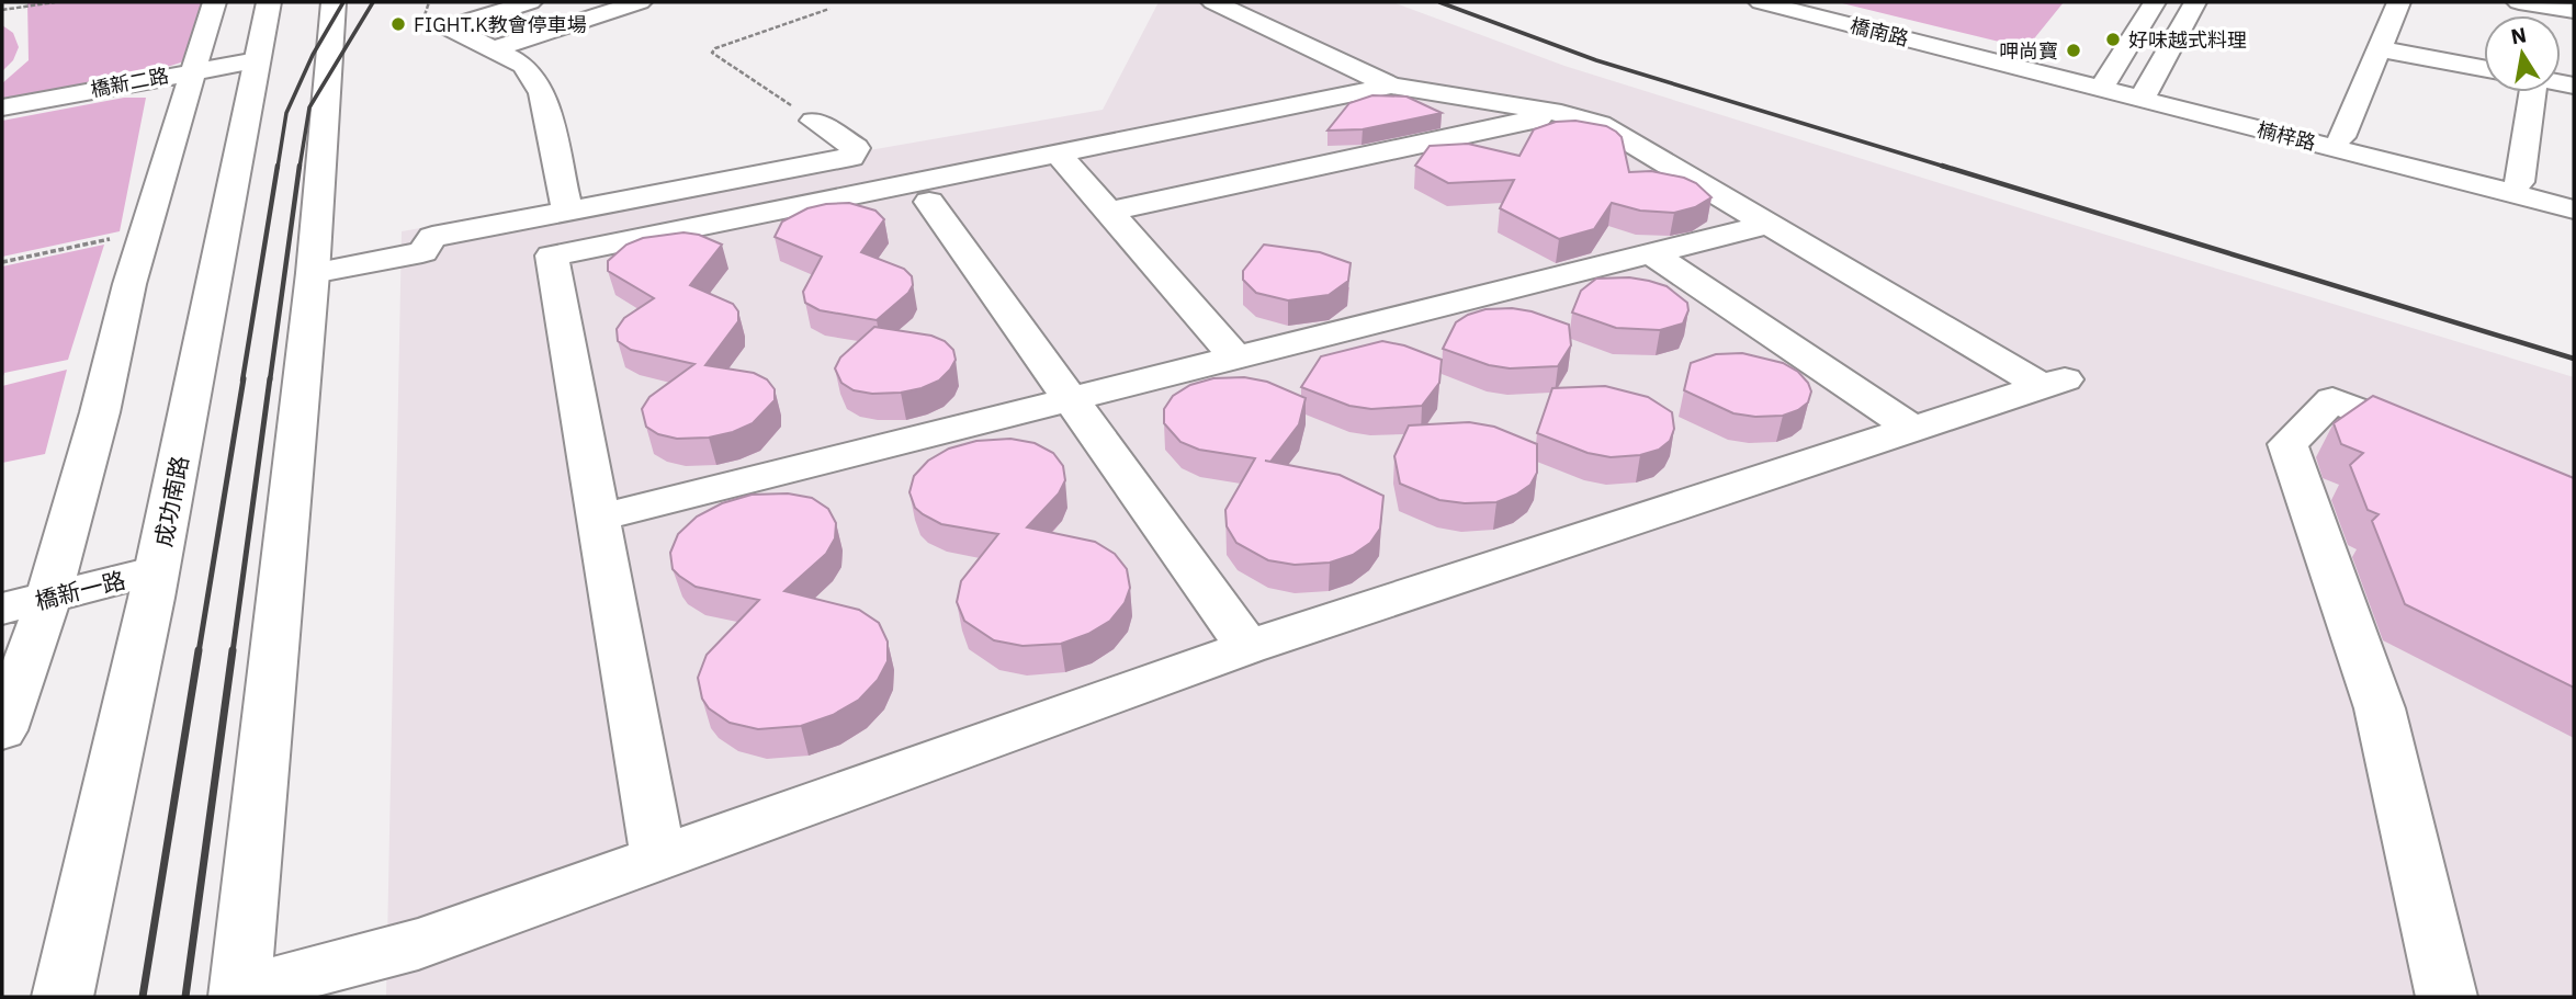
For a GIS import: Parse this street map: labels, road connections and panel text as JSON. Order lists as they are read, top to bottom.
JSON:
{
  "streets": {
    "street": [
      "橋南路",
      "橋新二路",
      "楠梓路",
      "成功南路",
      "橋新一路"
    ]
  },
  "crossings": [
    ["橋南路", "楠梓路"],
    ["橋新二路", "成功南路"],
    ["成功南路", "橋新一路"]
  ],
  "places": ["FIGHT.K教會停車場", "好味越式料理", "呷尚寶"],
  "north": "top"
}
